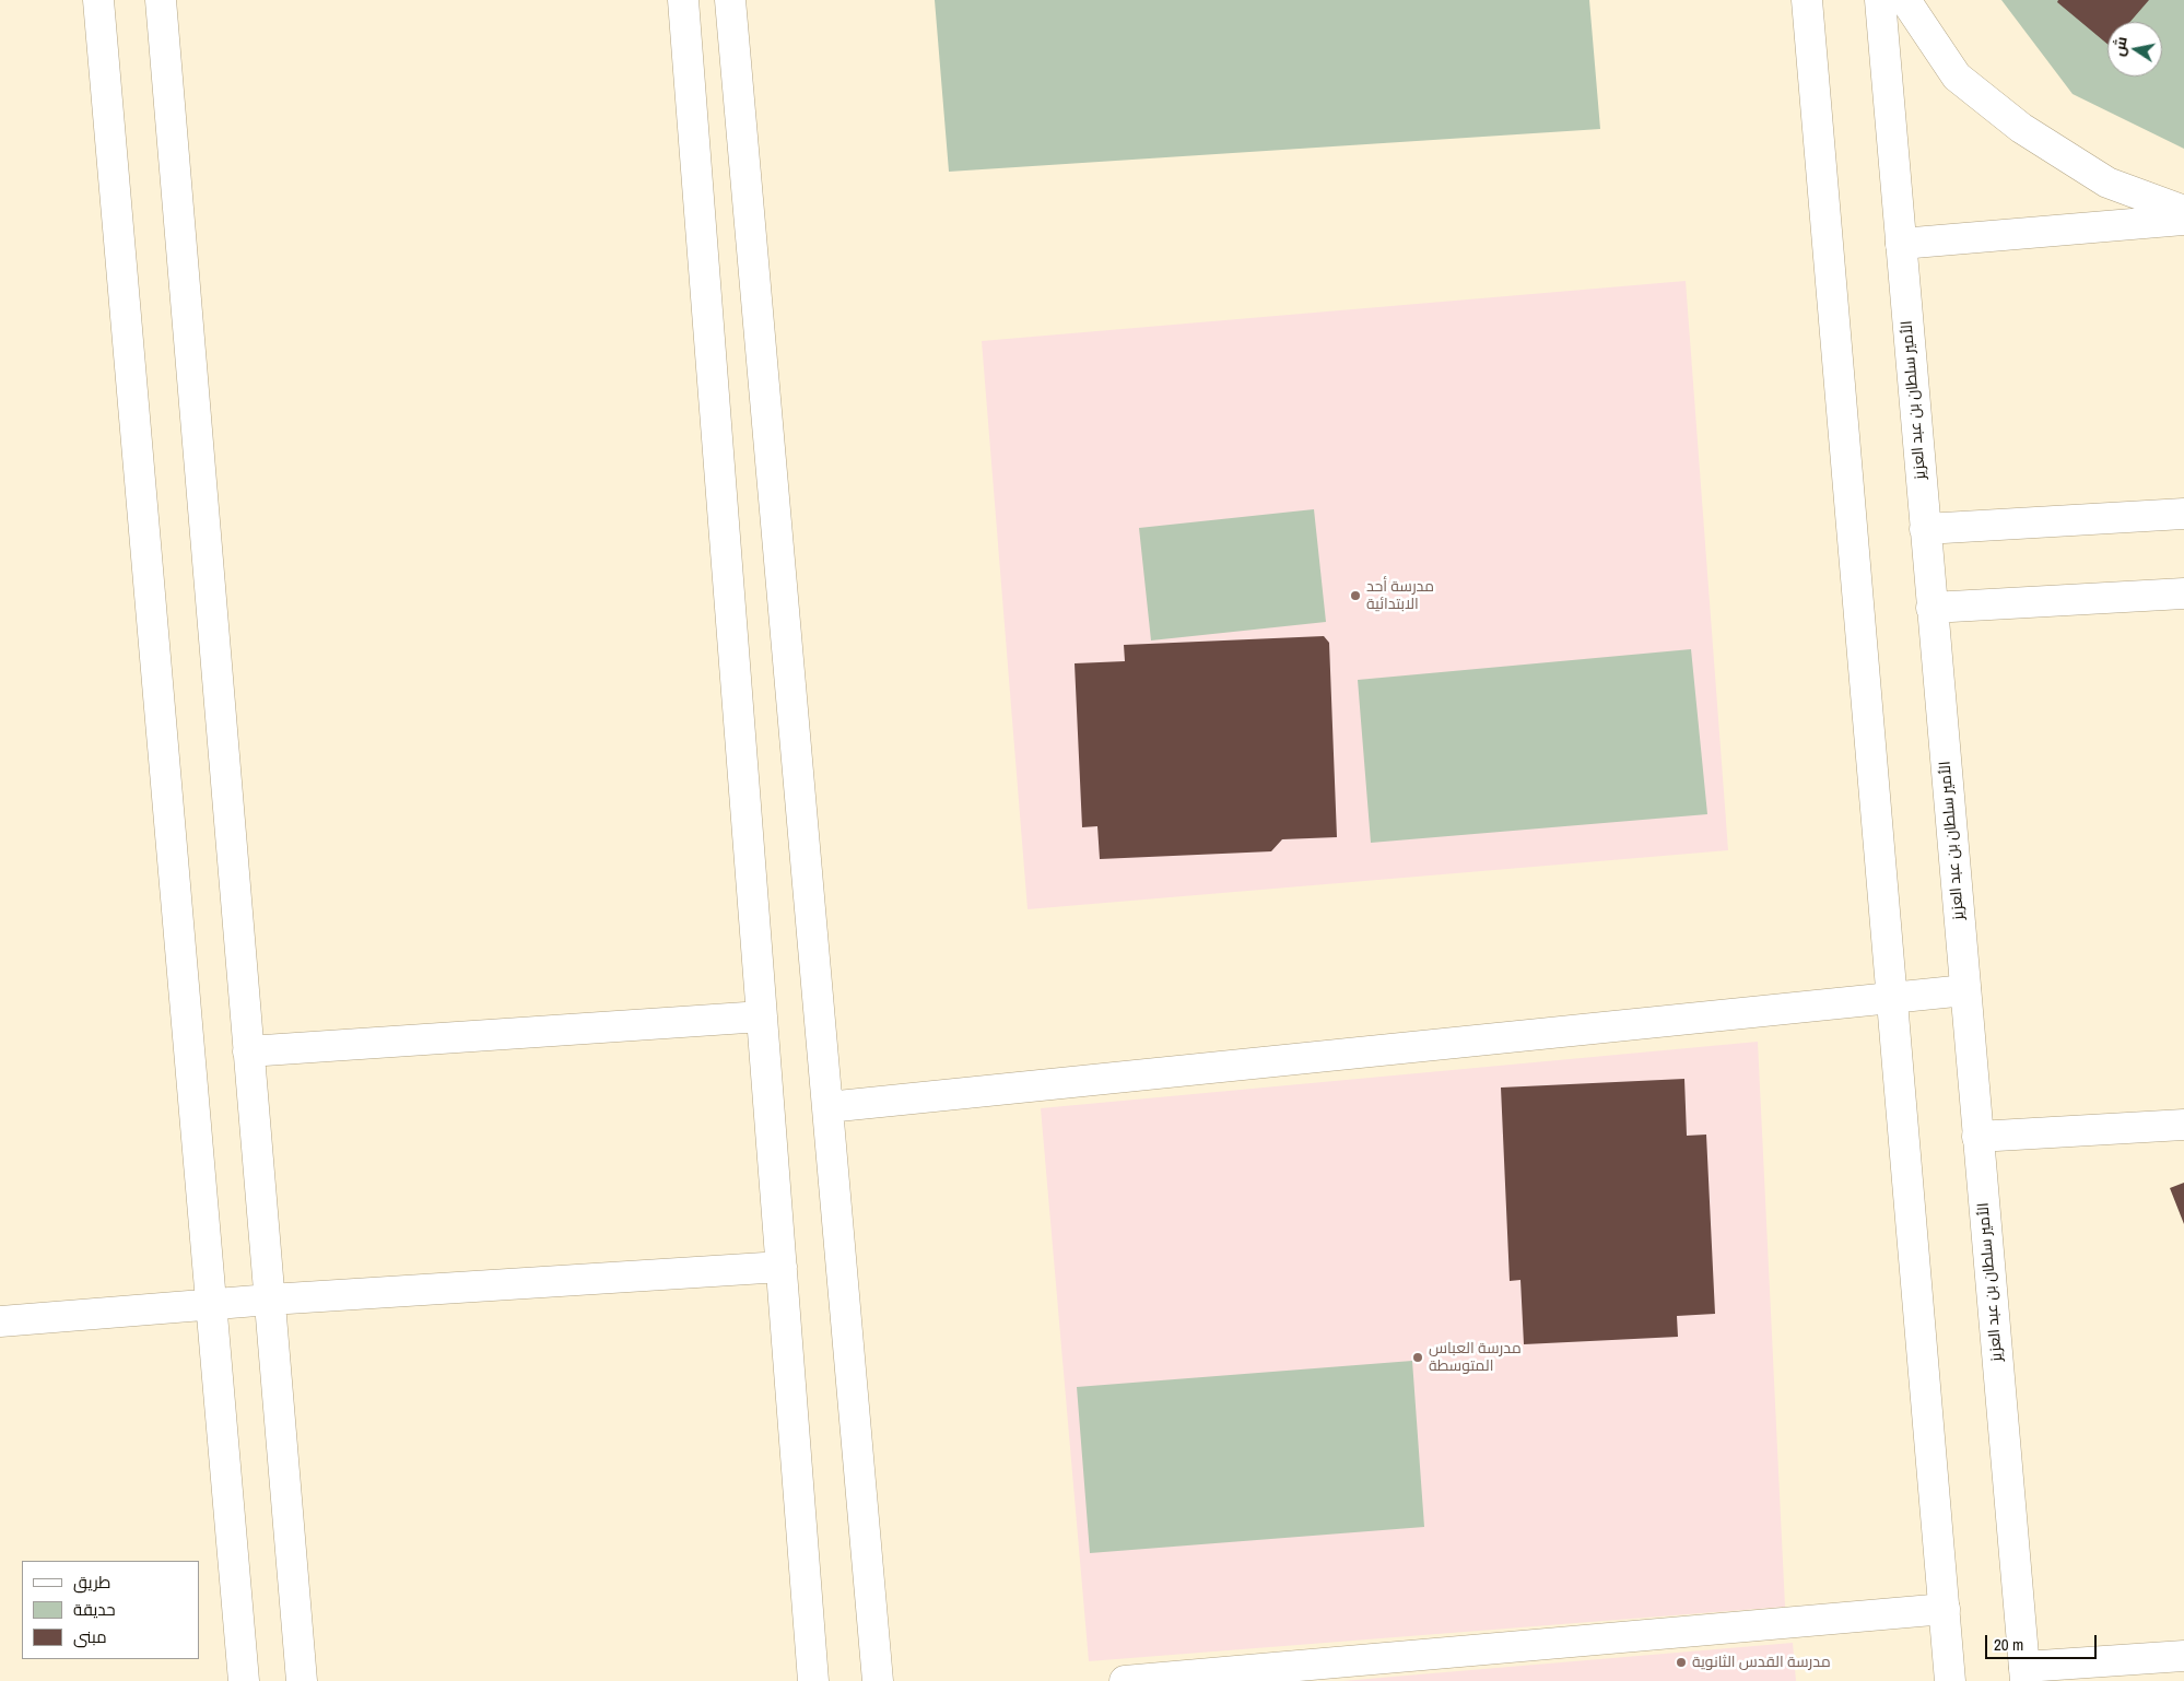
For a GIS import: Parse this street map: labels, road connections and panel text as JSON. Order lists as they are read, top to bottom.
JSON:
{
  "streets": {
    "street": ["الأمير سلطان بن عبد العزيز"]
  },
  "places": ["مدرسة أحد الابتدائية", "مدرسة العباس المتوسطة", "مدرسة القدس الثانوية"],
  "legend": ["طريق", "حديقة", "مبنى"],
  "scale_bar": "20 m",
  "north": "left"
}
